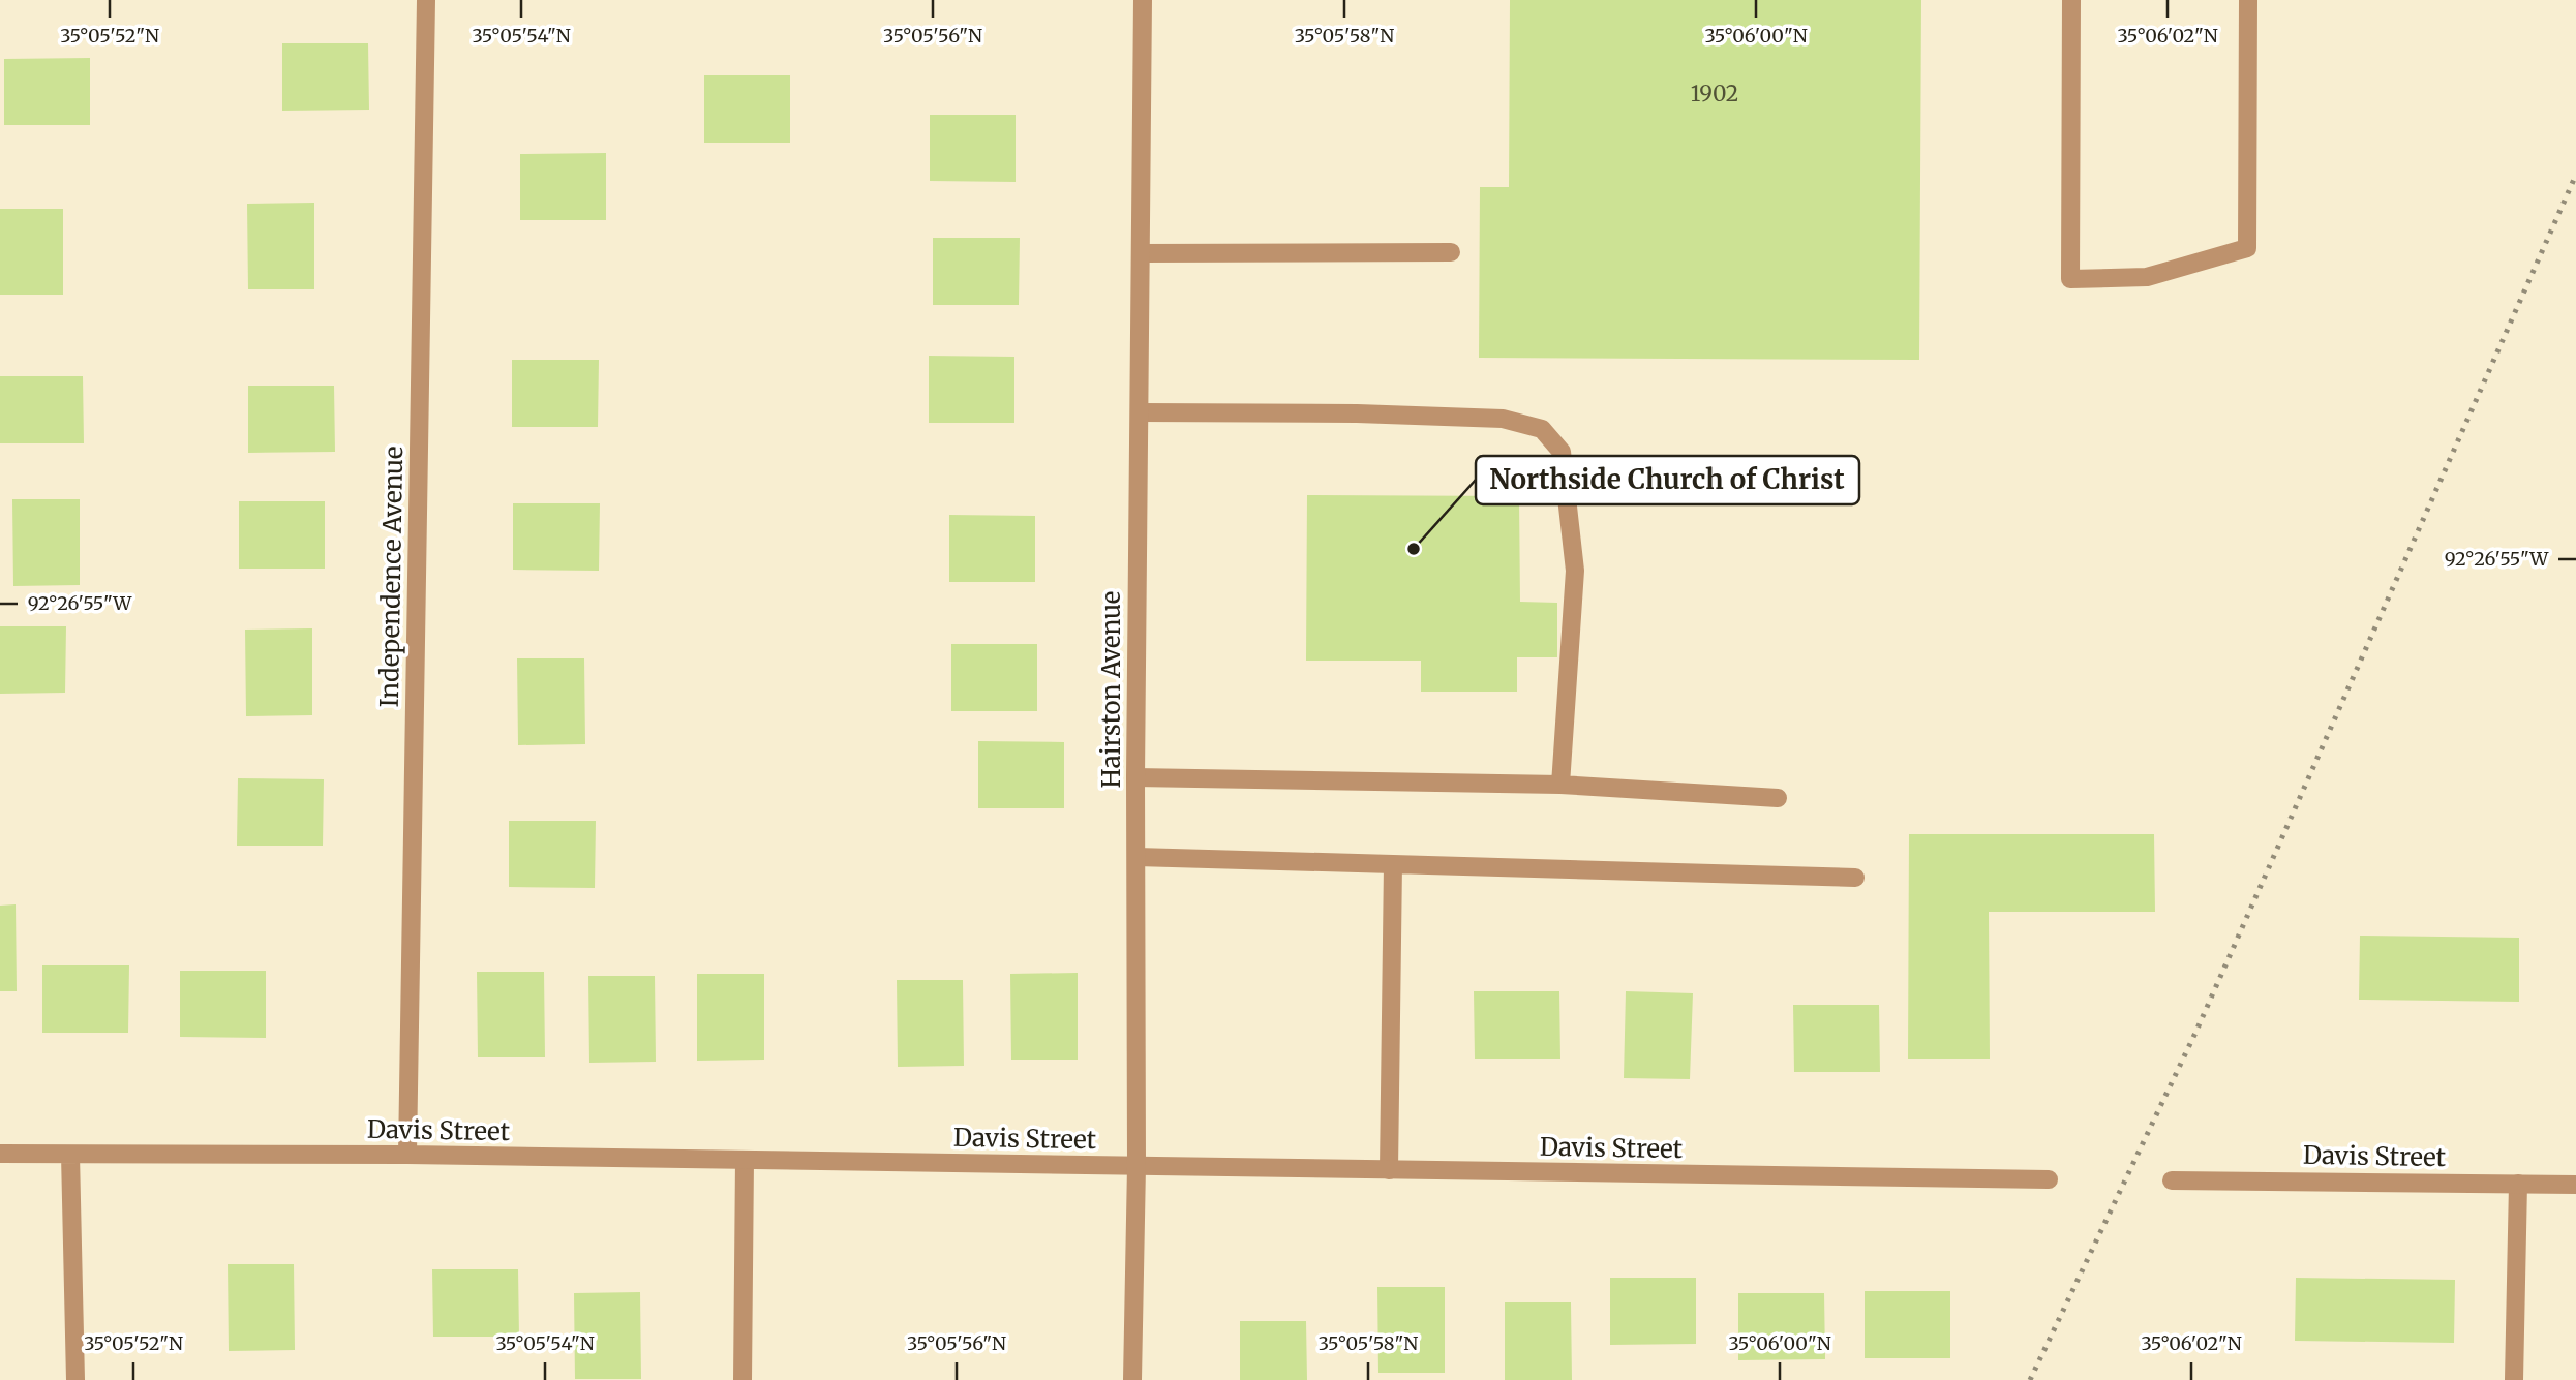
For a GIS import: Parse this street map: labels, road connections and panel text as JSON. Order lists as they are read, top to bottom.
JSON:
{
  "streets": {
    "street": ["Independence Avenue", "Hairston Avenue", "Davis Street"]
  },
  "crossings": [
    ["Independence Avenue", "Davis Street"],
    ["Hairston Avenue", "Davis Street"]
  ],
  "places": ["Northside Church of Christ"],
  "house_numbers": ["1902"],
  "coordinates": [
    "35°05'52\"N",
    "35°05'54\"N",
    "35°05'56\"N",
    "35°05'58\"N",
    "35°06'00\"N",
    "35°06'02\"N",
    "92°26'55\"W"
  ]
}
